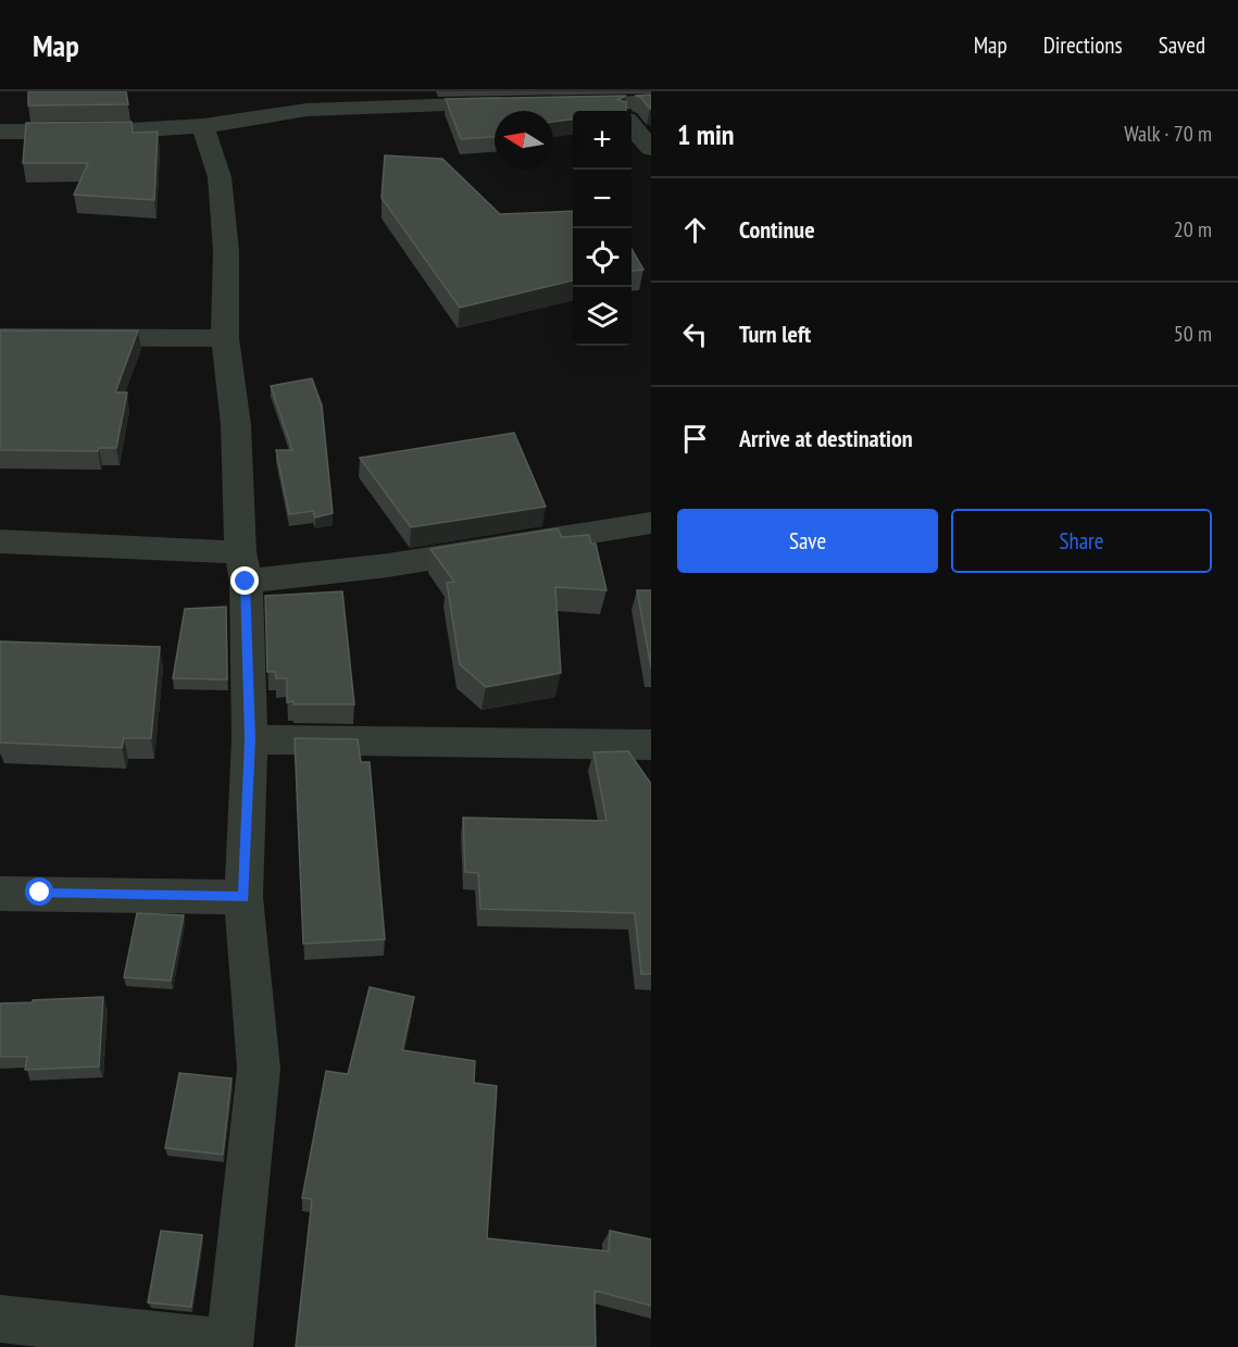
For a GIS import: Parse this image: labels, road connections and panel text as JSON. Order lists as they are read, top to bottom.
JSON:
{
  "north": "left",
  "page": {
    "header": "Map",
    "nav": ["Map", "Directions", "Saved"],
    "heading": ["1 min", "Walk · 70 m"],
    "map_buttons": ["+", "−"],
    "list": [
      ["Continue", "20 m"],
      ["Turn left", "50 m"],
      "Arrive at destination"
    ],
    "buttons": ["Save", "Share"]
  }
}
